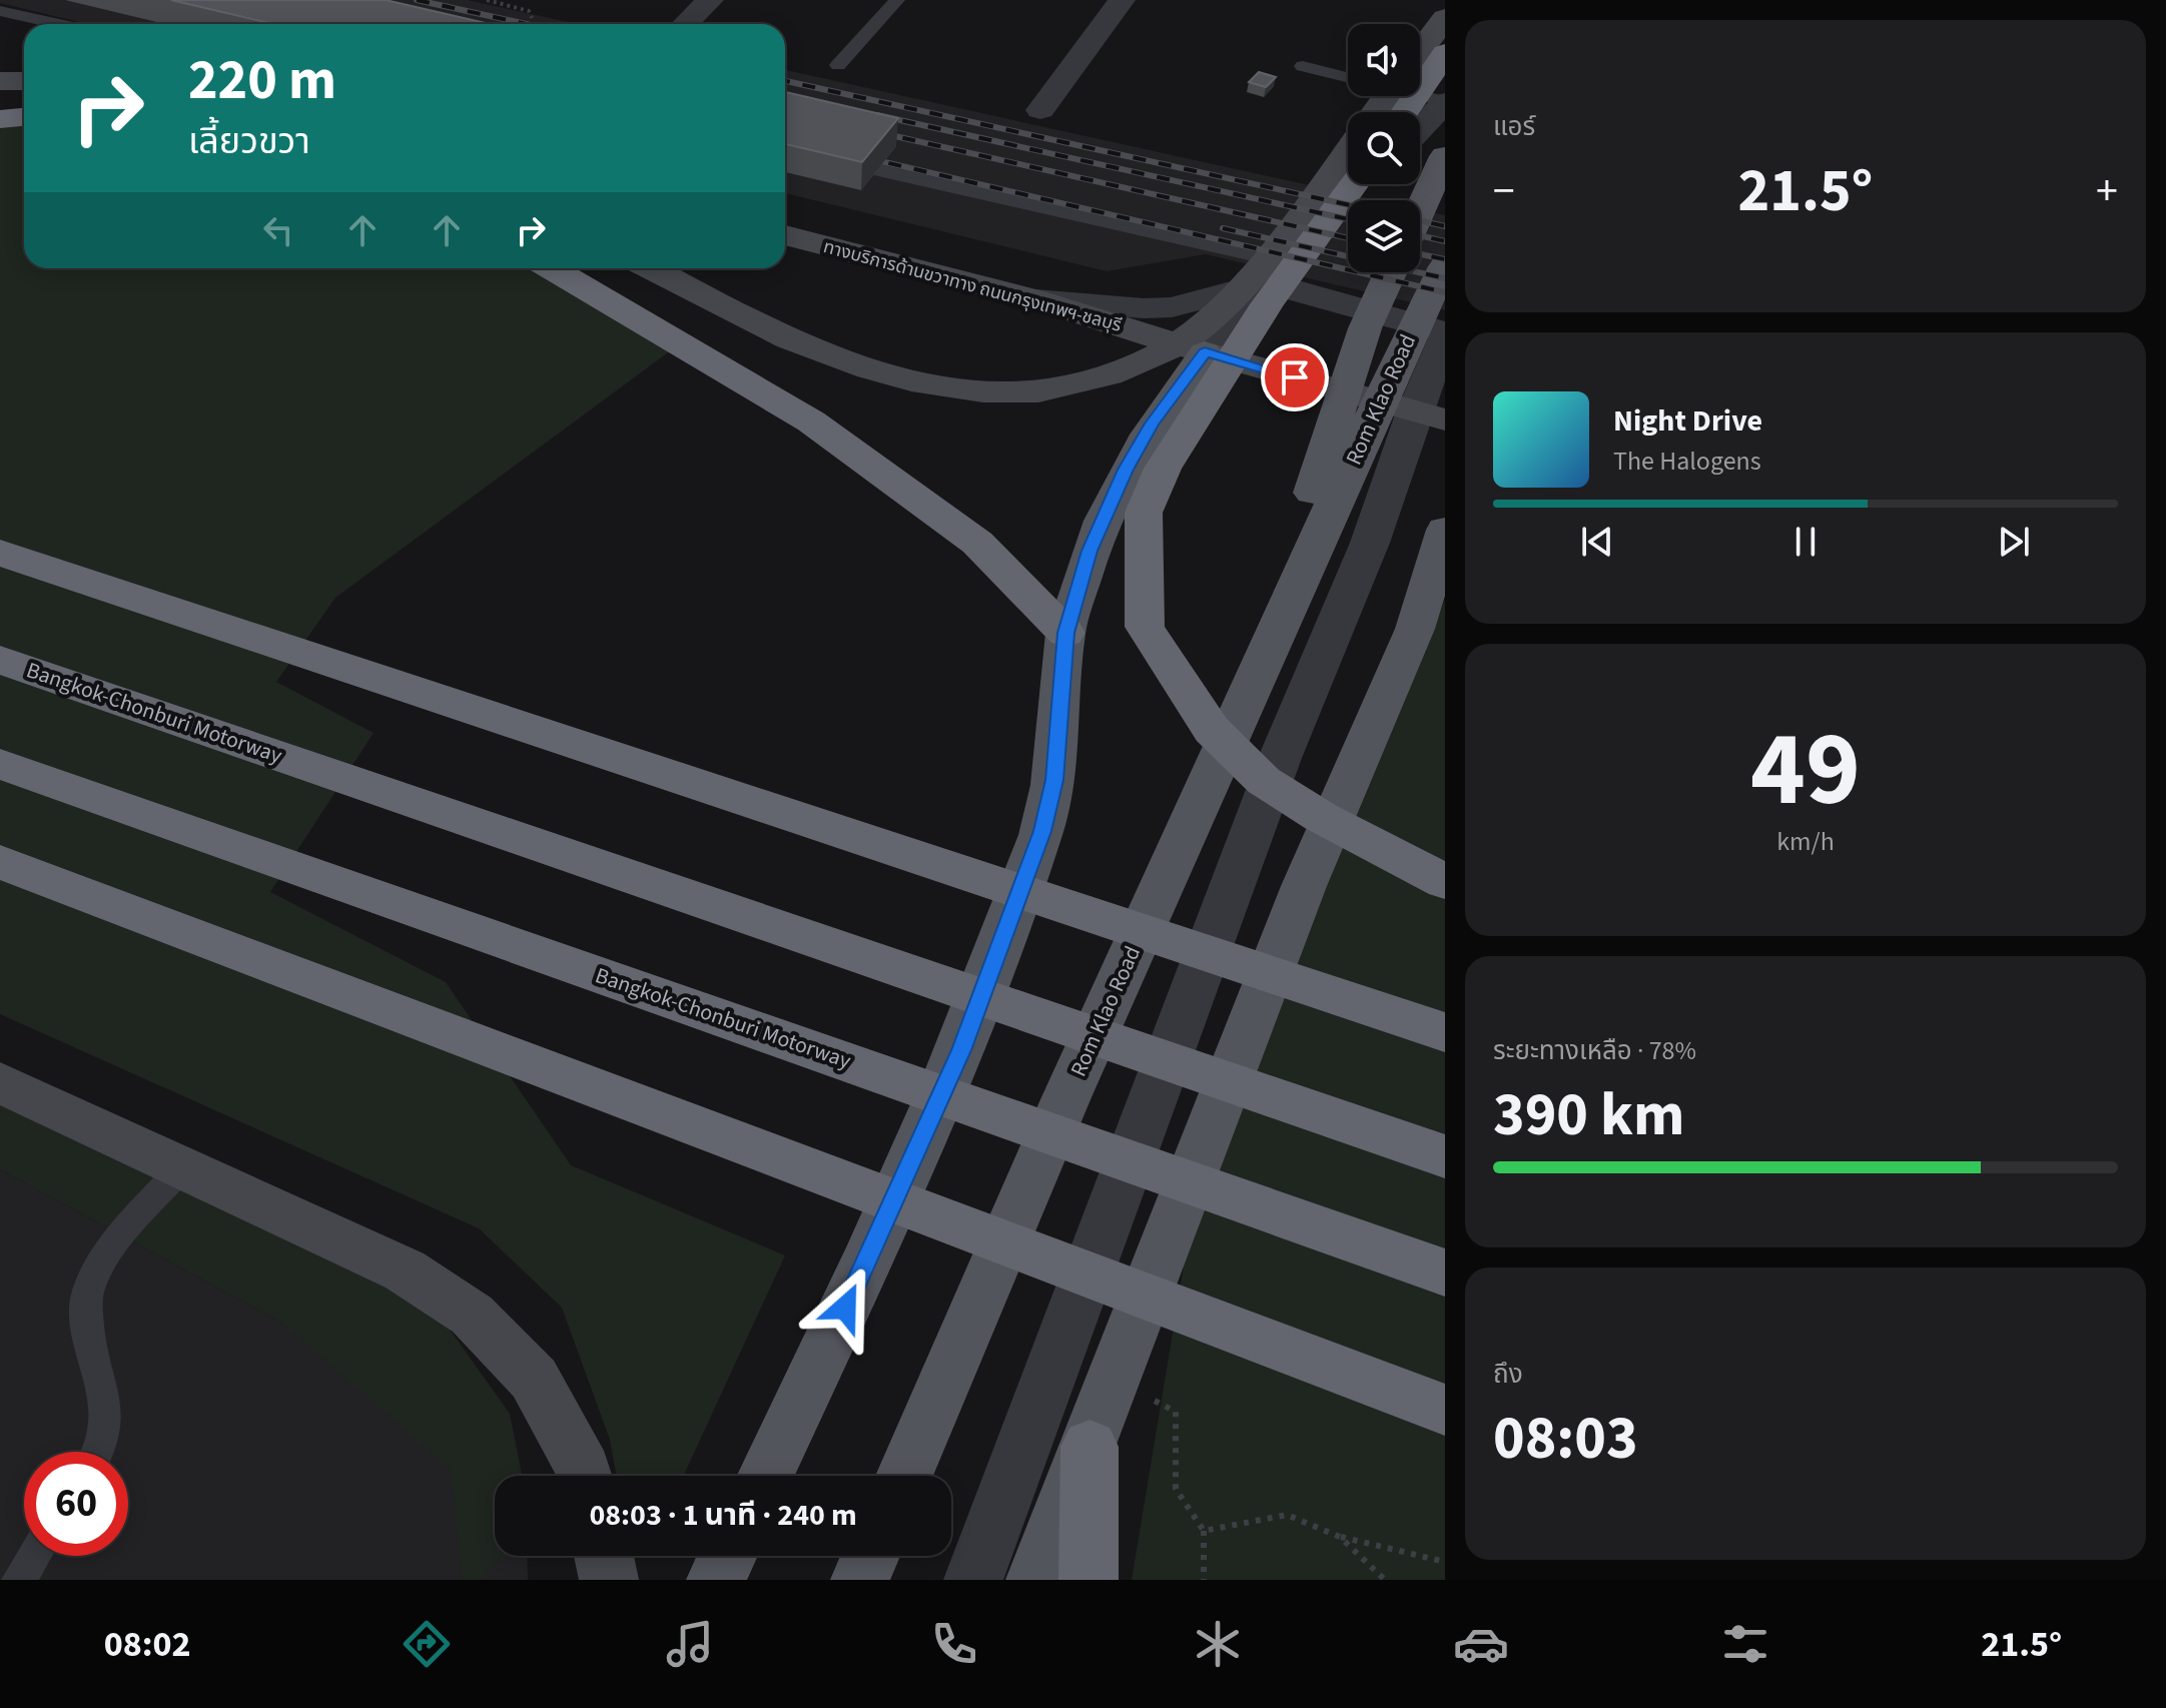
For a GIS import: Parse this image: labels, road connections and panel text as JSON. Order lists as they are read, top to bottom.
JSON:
{
  "streets": {
    "highway": ["Bangkok-Chonburi Motorway"],
    "main road": ["ทางบริการด้านขวาทาง ถนนกรุงเทพฯ-ชลบุรี", "Rom Klao Road"]
  },
  "page": {
    "tile": [
      "แอร์",
      ["49", "km/h"],
      ["ระยะทางเหลือ · 78%", "390 km"],
      ["ถึง", "08:03"]
    ],
    "turn": ["220 m", "เลี้ยวขวา"],
    "heat": ["−", "21.5°", "+"],
    "song": ["Night Drive", "The Halogens"],
    "limit": "60",
    "trip": "08:03 · 1 นาที · 240 m",
    "tabs": ["08:02", "21.5°"]
  }
}
